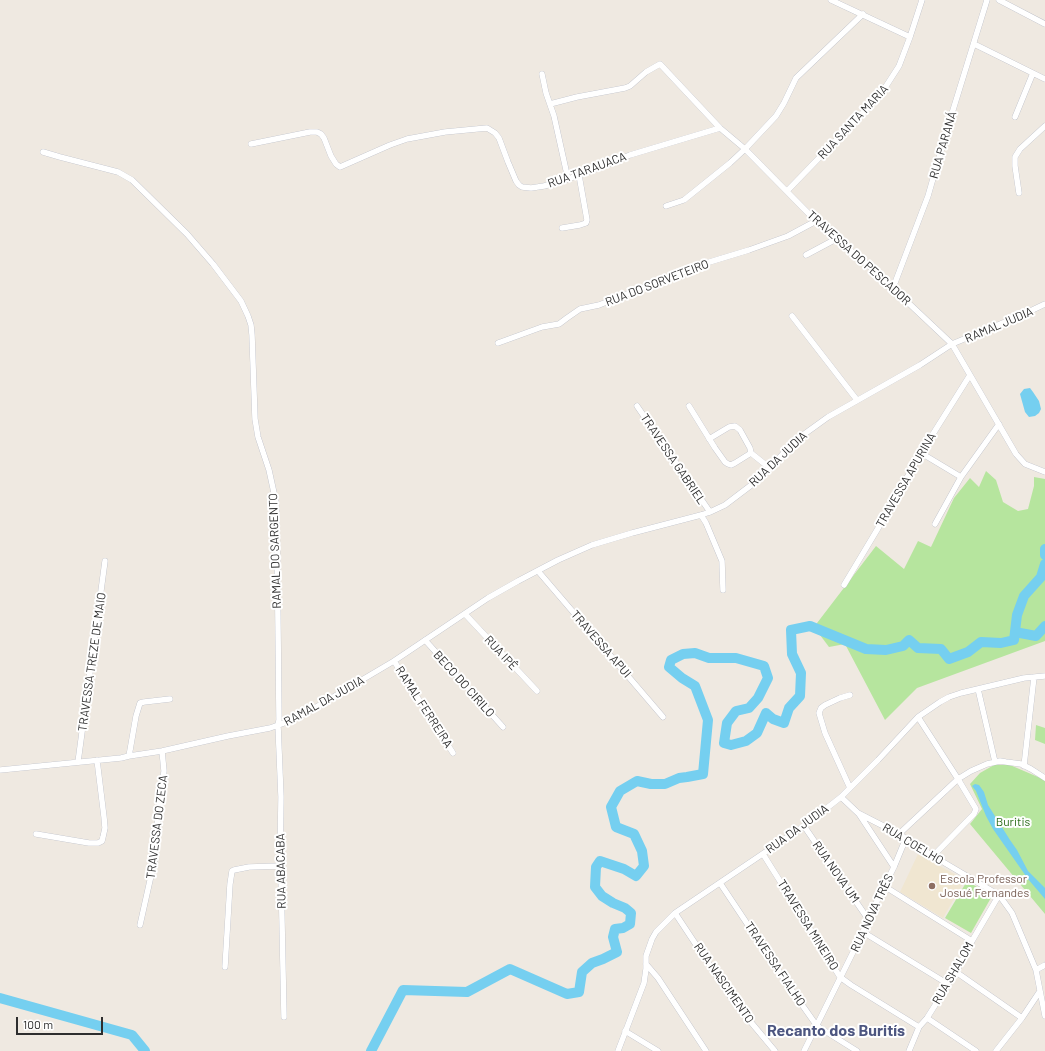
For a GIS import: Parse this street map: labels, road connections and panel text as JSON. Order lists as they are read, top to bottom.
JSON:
{
  "streets": {
    "street": [
      "RUA SANTA MARIA",
      "RUA PARANÁ",
      "RUA TARAUACA",
      "TRAVESSA DO PESCADOR",
      "RUA DO SORVETEIRO",
      "RAMAL JUDIA",
      "TRAVESSA GABRIEL",
      "RUA DA JUDIA",
      "TRAVESSA APURINA",
      "RAMAL DO SARGENTO",
      "TRAVESSA APUI",
      "RUA IPÊ",
      "TRAVESSA TREZE DE MAIO",
      "BECO DO CIRILO",
      "RAMAL DA JUDIA",
      "RAMAL FERREIRA",
      "TRAVESSA DO ZECA",
      "RUA COELHO",
      "RUA ABACABA",
      "RUA NOVA UM",
      "RUA NOVA TRÊS",
      "TRAVESSA MINEIRO",
      "TRAVESSA FIALHO",
      "RUA SHALOM",
      "RUA NASCIMENTO"
    ]
  },
  "crossings": [
    ["RUA SANTA MARIA", "TRAVESSA DO PESCADOR"],
    ["RUA PARANÁ", "TRAVESSA DO PESCADOR"],
    ["RUA TARAUACA", "TRAVESSA DO PESCADOR"],
    ["TRAVESSA DO PESCADOR", "RUA DO SORVETEIRO"],
    ["TRAVESSA DO PESCADOR", "RAMAL JUDIA"],
    ["TRAVESSA DO PESCADOR", "RUA DA JUDIA"],
    ["TRAVESSA DO PESCADOR", "TRAVESSA APURINA"],
    ["RAMAL JUDIA", "RUA DA JUDIA"],
    ["TRAVESSA GABRIEL", "RUA DA JUDIA"],
    ["RUA DA JUDIA", "RAMAL DA JUDIA"],
    ["RUA DA JUDIA", "RUA COELHO"],
    ["RUA DA JUDIA", "RUA NOVA UM"],
    ["RUA DA JUDIA", "TRAVESSA MINEIRO"],
    ["RUA DA JUDIA", "TRAVESSA FIALHO"],
    ["RUA DA JUDIA", "RUA NASCIMENTO"],
    ["RAMAL DO SARGENTO", "RAMAL DA JUDIA"],
    ["RAMAL DO SARGENTO", "RUA ABACABA"],
    ["TRAVESSA APUI", "RAMAL DA JUDIA"],
    ["RUA IPÊ", "RAMAL DA JUDIA"],
    ["TRAVESSA TREZE DE MAIO", "RAMAL DA JUDIA"],
    ["BECO DO CIRILO", "RAMAL DA JUDIA"],
    ["RAMAL DA JUDIA", "RAMAL FERREIRA"],
    ["RAMAL DA JUDIA", "TRAVESSA DO ZECA"],
    ["RAMAL DA JUDIA", "RUA ABACABA"],
    ["RUA COELHO", "RUA NOVA TRÊS"],
    ["RUA COELHO", "RUA SHALOM"],
    ["RUA NOVA UM", "RUA NOVA TRÊS"],
    ["RUA NOVA TRÊS", "TRAVESSA MINEIRO"],
    ["RUA NOVA TRÊS", "TRAVESSA FIALHO"],
    ["TRAVESSA MINEIRO", "RUA SHALOM"]
  ],
  "districts": ["Recanto dos Buritís"],
  "parks": ["Buritis"],
  "places": ["Escola Professor Josué Fernandes"],
  "scale_bar": "100 m"
}
